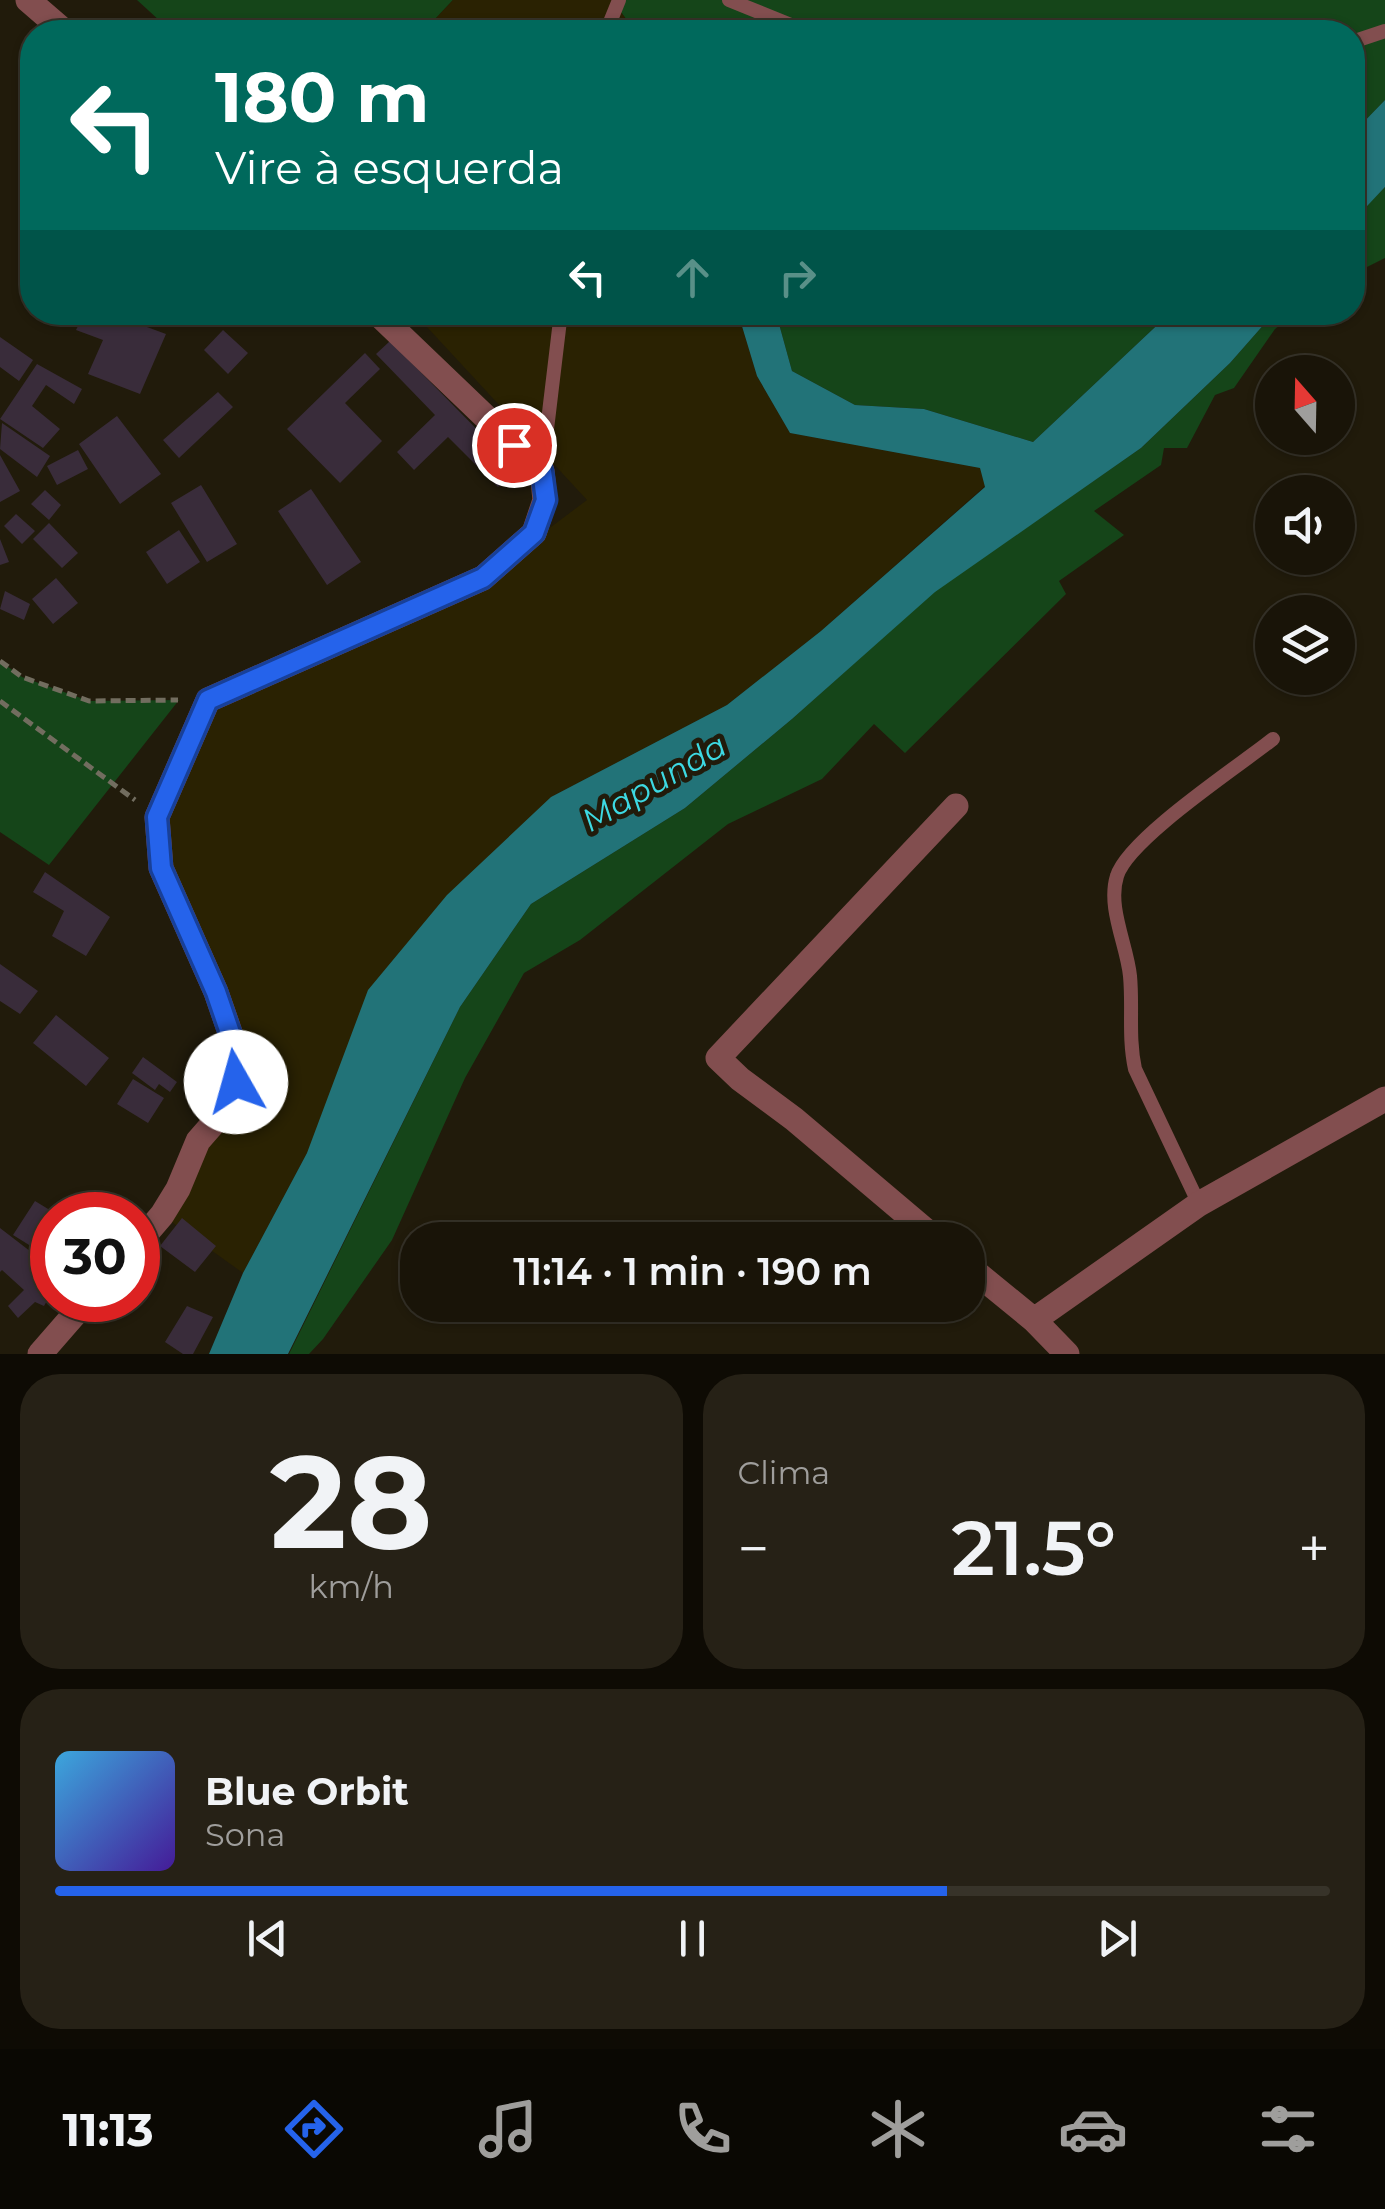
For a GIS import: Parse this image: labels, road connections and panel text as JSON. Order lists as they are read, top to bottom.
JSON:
{
  "water": ["Mapunda"],
  "north": "top",
  "page": {
    "turn": ["180 m", "Vire à esquerda"],
    "limit": "30",
    "trip": "11:14 · 1 min · 190 m",
    "tile": [
      ["28", "km/h"],
      "Clima"
    ],
    "heat": ["−", "21.5°", "+"],
    "song": ["Blue Orbit", "Sona"],
    "tabs": "11:13"
  }
}
